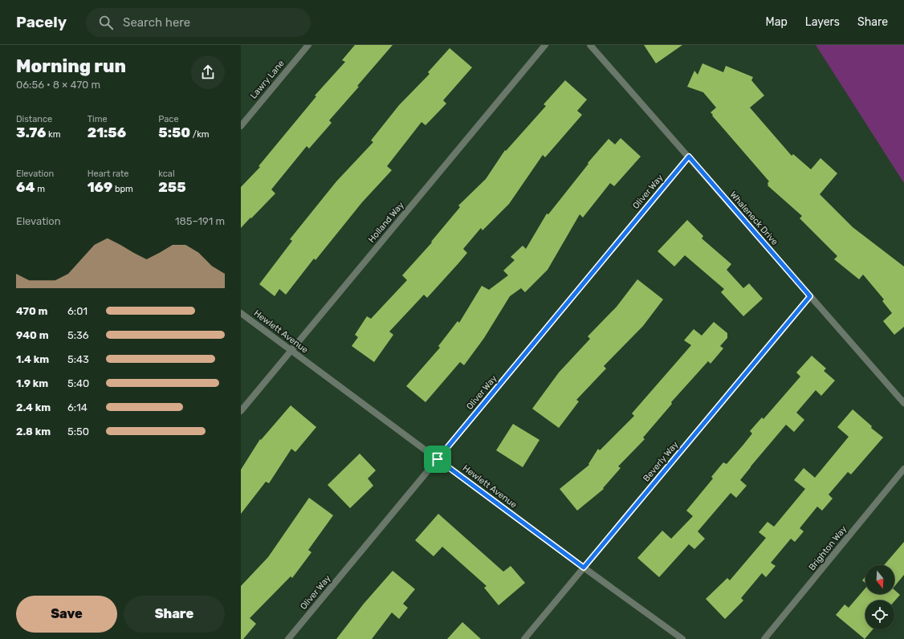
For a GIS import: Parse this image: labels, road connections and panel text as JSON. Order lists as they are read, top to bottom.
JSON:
{
  "streets": {
    "street": [
      "Lawry Lane",
      "Oliver Way",
      "Whaleneck Drive",
      "Holland Way",
      "Hewlett Avenue",
      "Beverly Way",
      "Brighton Way"
    ]
  },
  "crossings": [
    ["Oliver Way", "Whaleneck Drive"],
    ["Oliver Way", "Hewlett Avenue"],
    ["Whaleneck Drive", "Beverly Way"],
    ["Holland Way", "Hewlett Avenue"],
    ["Hewlett Avenue", "Beverly Way"]
  ],
  "north": "bottom",
  "page": {
    "header": "Pacely",
    "search": "Search here",
    "nav": ["Map", "Layers", "Share"],
    "heading": ["Morning run", "06:56 · 8 × 470 m"],
    "stats": [
      ["Distance", "3.76 km"],
      ["Time", "21:56"],
      ["Pace", "5:50 /km"],
      ["Elevation", "64 m"],
      ["Heart rate", "169 bpm"],
      ["kcal", "255"]
    ],
    "chart": ["Elevation", "185–191 m"],
    "list": [
      {
        "name": "470 m",
        "note": "6:01"
      },
      {
        "name": "940 m",
        "note": "5:36"
      },
      {
        "name": "1.4 km",
        "note": "5:43"
      },
      {
        "name": "1.9 km",
        "note": "5:40"
      },
      {
        "name": "2.4 km",
        "note": "6:14"
      },
      {
        "name": "2.8 km",
        "note": "5:50"
      }
    ],
    "buttons": ["Save", "Share"]
  }
}
